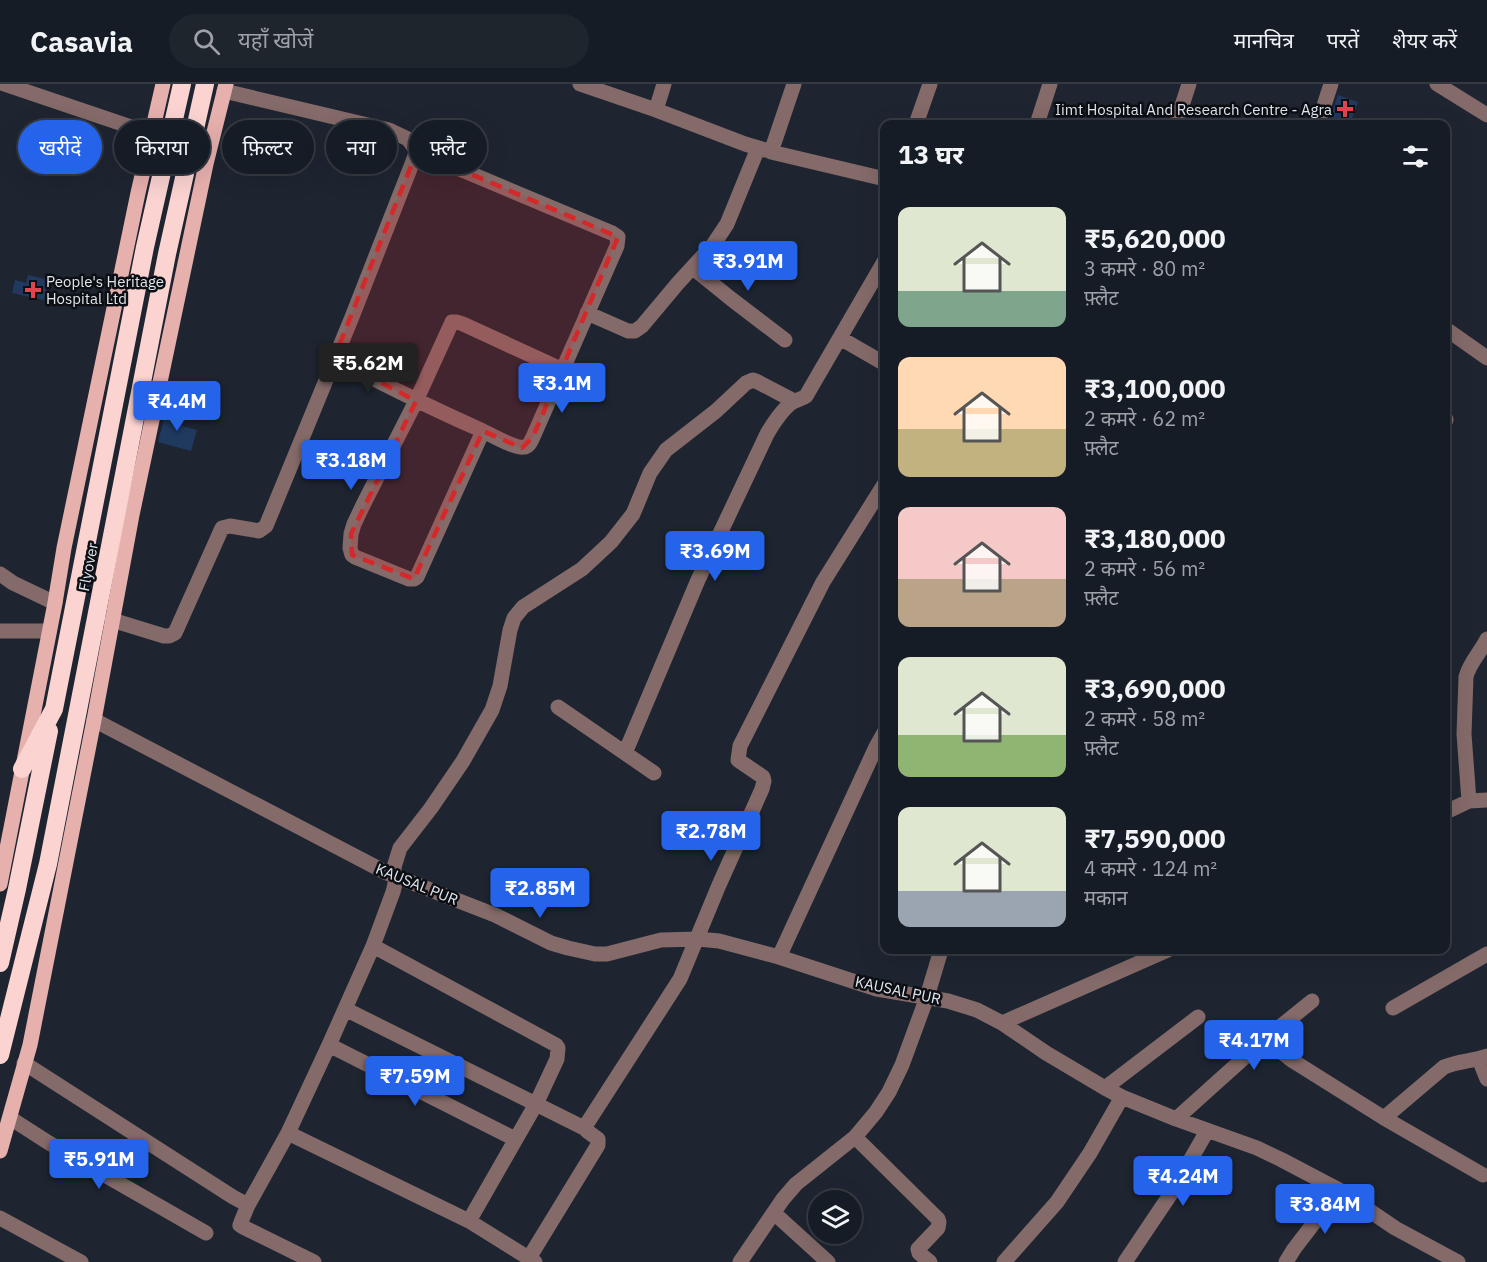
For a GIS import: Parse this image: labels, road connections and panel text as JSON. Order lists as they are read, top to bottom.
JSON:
{
  "streets": {
    "highway": ["Flyover"],
    "street": ["KAUSAL PUR"]
  },
  "places": {
    "health": ["Iimt Hospital And Research Centre - Agra", "People's Heritage Hospital Ltd"]
  },
  "page": {
    "header": "Casavia",
    "search": "यहाँ खोजें",
    "nav": ["मानचित्र", "परतें", "शेयर करें"],
    "chip": [
      "खरीदें",
      "किराया",
      "फ़िल्टर",
      "नया",
      "फ़्लैट"
    ],
    "heading": "13 घर",
    "list": [
      {
        "name": "₹5,620,000",
        "note": "3 कमरे · 80 m² · फ़्लैट"
      },
      {
        "name": "₹3,100,000",
        "note": "2 कमरे · 62 m² · फ़्लैट"
      },
      {
        "name": "₹3,180,000",
        "note": "2 कमरे · 56 m² · फ़्लैट"
      },
      {
        "name": "₹3,690,000",
        "note": "2 कमरे · 58 m² · फ़्लैट"
      },
      {
        "name": "₹7,590,000",
        "note": "4 कमरे · 124 m² · मकान"
      }
    ],
    "price": [
      "₹3.91M",
      "₹5.62M",
      "₹3.1M",
      "₹4.4M",
      "₹3.18M",
      "₹3.69M",
      "₹2.78M",
      "₹2.85M",
      "₹4.17M",
      "₹7.59M",
      "₹5.91M",
      "₹4.24M",
      "₹3.84M"
    ]
  }
}
